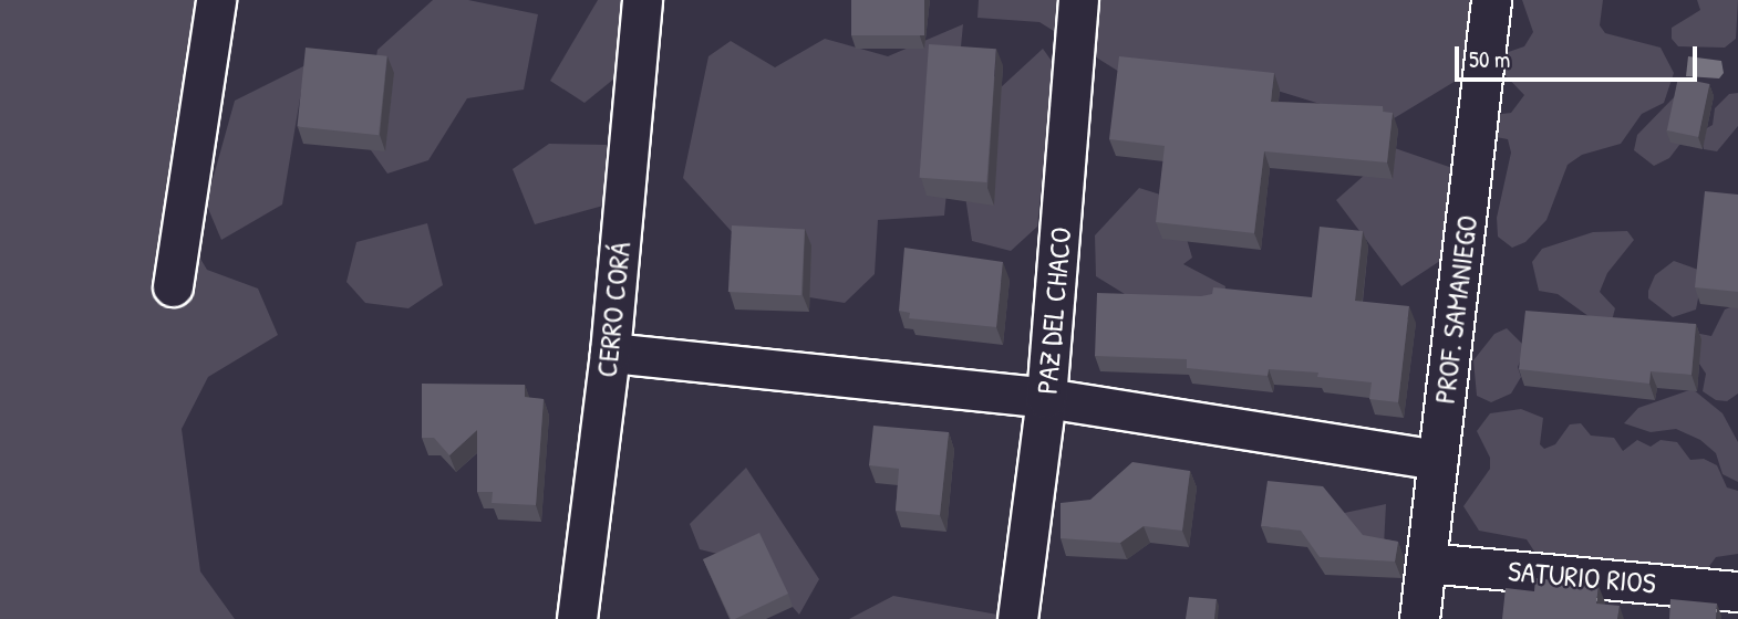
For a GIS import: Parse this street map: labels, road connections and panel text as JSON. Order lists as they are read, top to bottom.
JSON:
{
  "streets": {
    "street": [
      "CERRO CORÁ",
      "PROF. SAMANIEGO",
      "PAZ DEL CHACO",
      "SATURIO RIOS"
    ]
  },
  "crossings": [
    ["PROF. SAMANIEGO", "SATURIO RIOS"]
  ],
  "scale_bar": "50 m"
}
